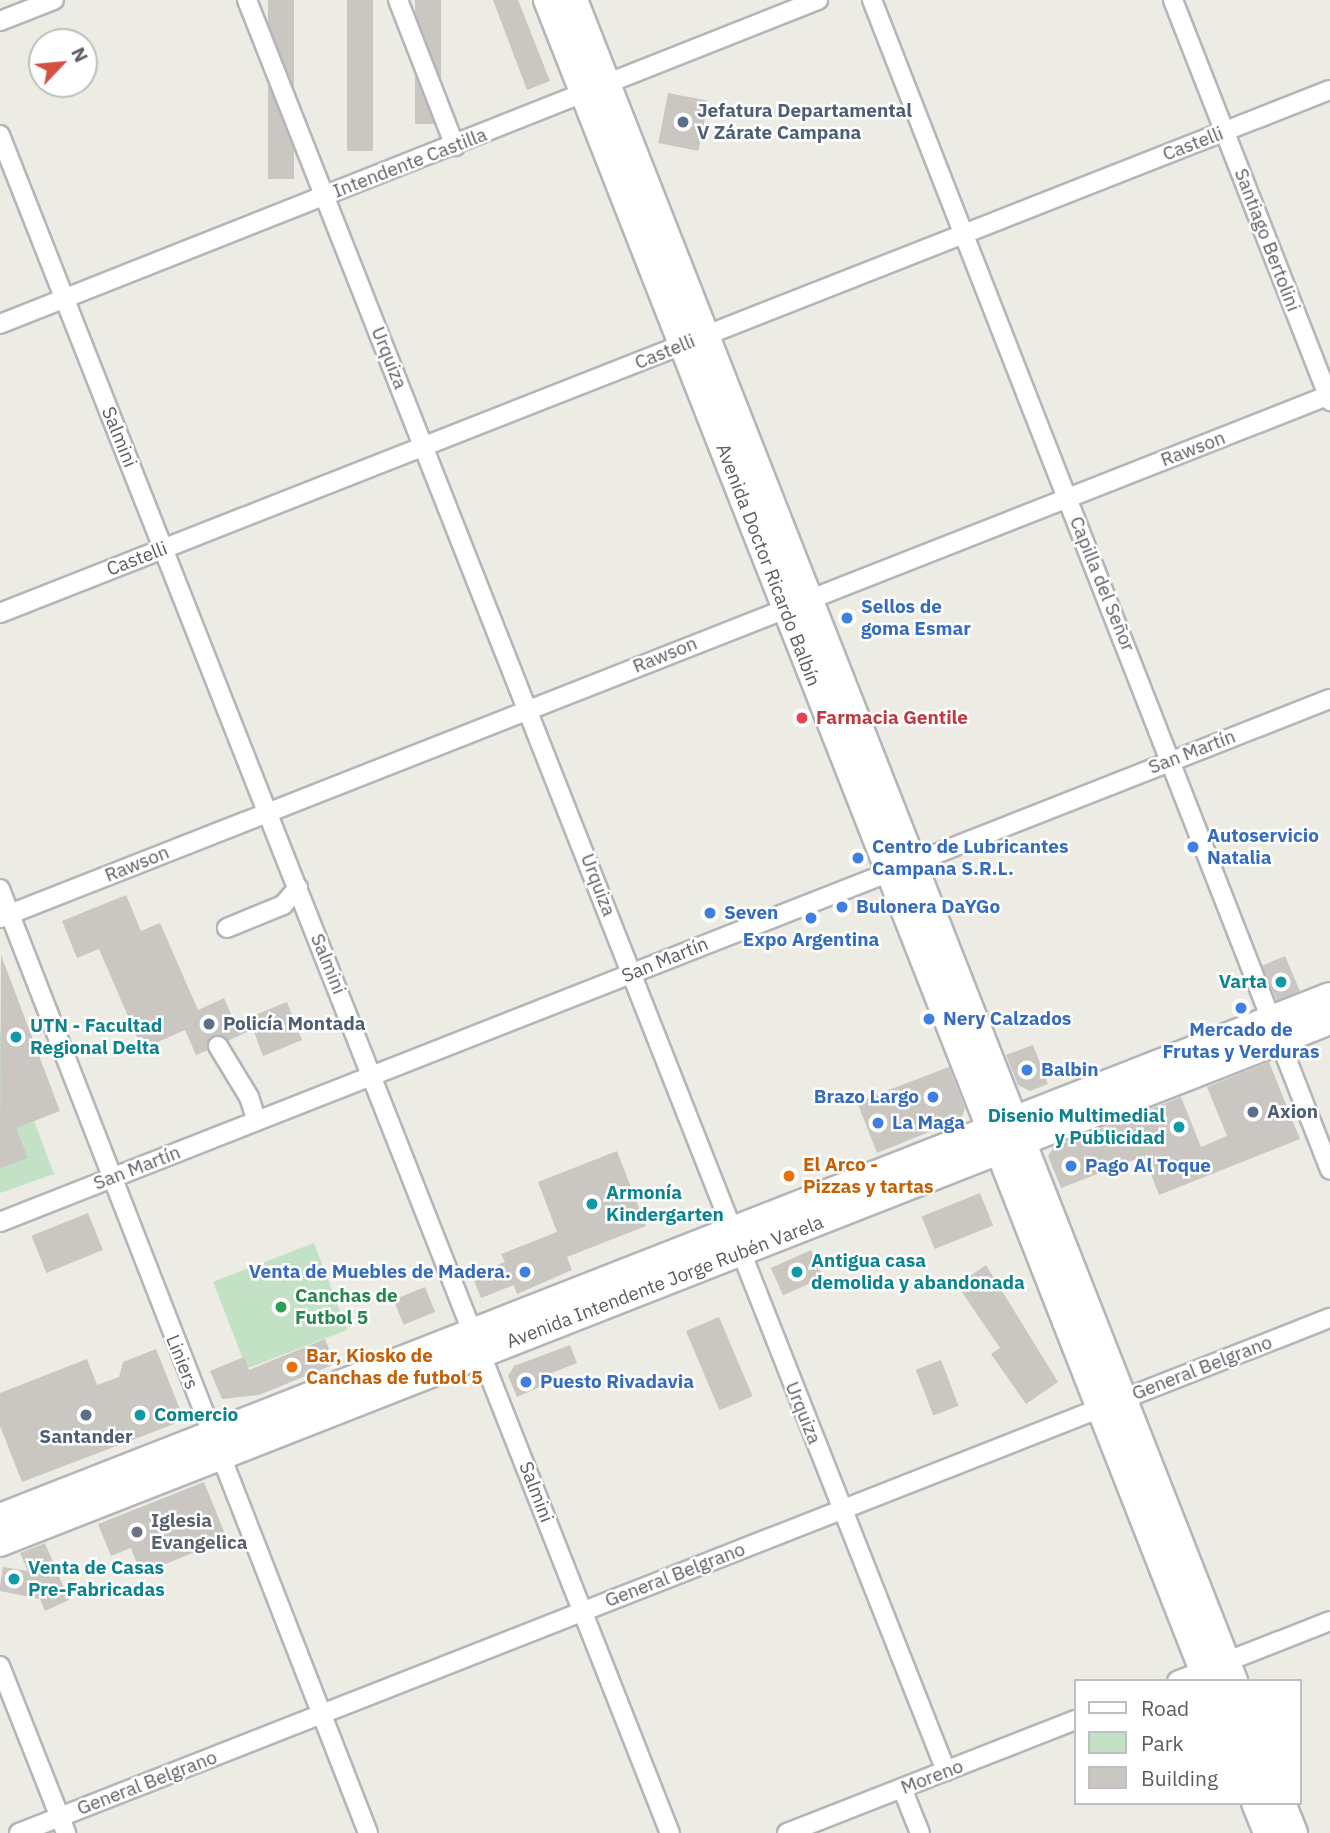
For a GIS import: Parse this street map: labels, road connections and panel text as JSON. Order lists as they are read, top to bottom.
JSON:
{
  "streets": {
    "main road": ["Avenida Doctor Ricardo Balbín", "Avenida Intendente Jorge Rubén Varela"],
    "street": [
      "Castelli",
      "Intendente Castilla",
      "Santiago Bertolini",
      "Urquiza",
      "Salmini",
      "Rawson",
      "Capilla del Señor",
      "San Martín",
      "Liniers",
      "General Belgrano",
      "Moreno"
    ]
  },
  "crossings": [
    ["Castelli", "Santiago Bertolini"],
    ["Castelli", "Urquiza"],
    ["Castelli", "Salmini"],
    ["Castelli", "Avenida Doctor Ricardo Balbín"],
    ["Castelli", "Capilla del Señor"],
    ["Intendente Castilla", "Urquiza"],
    ["Intendente Castilla", "Salmini"],
    ["Intendente Castilla", "Avenida Doctor Ricardo Balbín"],
    ["Santiago Bertolini", "Rawson"],
    ["Urquiza", "Rawson"],
    ["Urquiza", "San Martín"],
    ["Urquiza", "Avenida Intendente Jorge Rubén Varela"],
    ["Urquiza", "General Belgrano"],
    ["Urquiza", "Moreno"],
    ["Salmini", "Rawson"],
    ["Salmini", "San Martín"],
    ["Salmini", "Avenida Intendente Jorge Rubén Varela"],
    ["Salmini", "General Belgrano"],
    ["Rawson", "Avenida Doctor Ricardo Balbín"],
    ["Rawson", "Capilla del Señor"],
    ["Rawson", "Liniers"],
    ["Avenida Doctor Ricardo Balbín", "San Martín"],
    ["Avenida Doctor Ricardo Balbín", "Avenida Intendente Jorge Rubén Varela"],
    ["Avenida Doctor Ricardo Balbín", "General Belgrano"],
    ["Capilla del Señor", "San Martín"],
    ["Capilla del Señor", "Avenida Intendente Jorge Rubén Varela"],
    ["San Martín", "Liniers"],
    ["Avenida Intendente Jorge Rubén Varela", "Liniers"],
    ["Liniers", "General Belgrano"]
  ],
  "places": [
    "Jefatura Departamental V Zárate Campana",
    "Sellos de goma Esmar",
    "Farmacia Gentile",
    "Autoservicio Natalia",
    "Centro de Lubricantes Campana S.R.L.",
    "Bulonera DaYGo",
    "Seven",
    "Expo Argentina",
    "Varta",
    "Mercado de Frutas y Verduras",
    "Nery Calzados",
    "Policía Montada",
    "UTN - Facultad Regional Delta",
    "Balbin",
    "Brazo Largo",
    "Axion",
    "La Maga",
    "Disenio Multimedial y Publicidad",
    "Pago Al Toque",
    "El Arco - Pizzas y tartas",
    "Armonía Kindergarten",
    "Venta de Muebles de Madera.",
    "Antigua casa demolida y abandonada",
    "Canchas de Futbol 5",
    "Bar, Kiosko de Canchas de futbol 5",
    "Puesto Rivadavia",
    "Santander",
    "Comercio",
    "Iglesia Evangelica",
    "Venta de Casas Pre-Fabricadas"
  ],
  "legend": ["Road", "Park", "Building"],
  "north": "top right"
}
